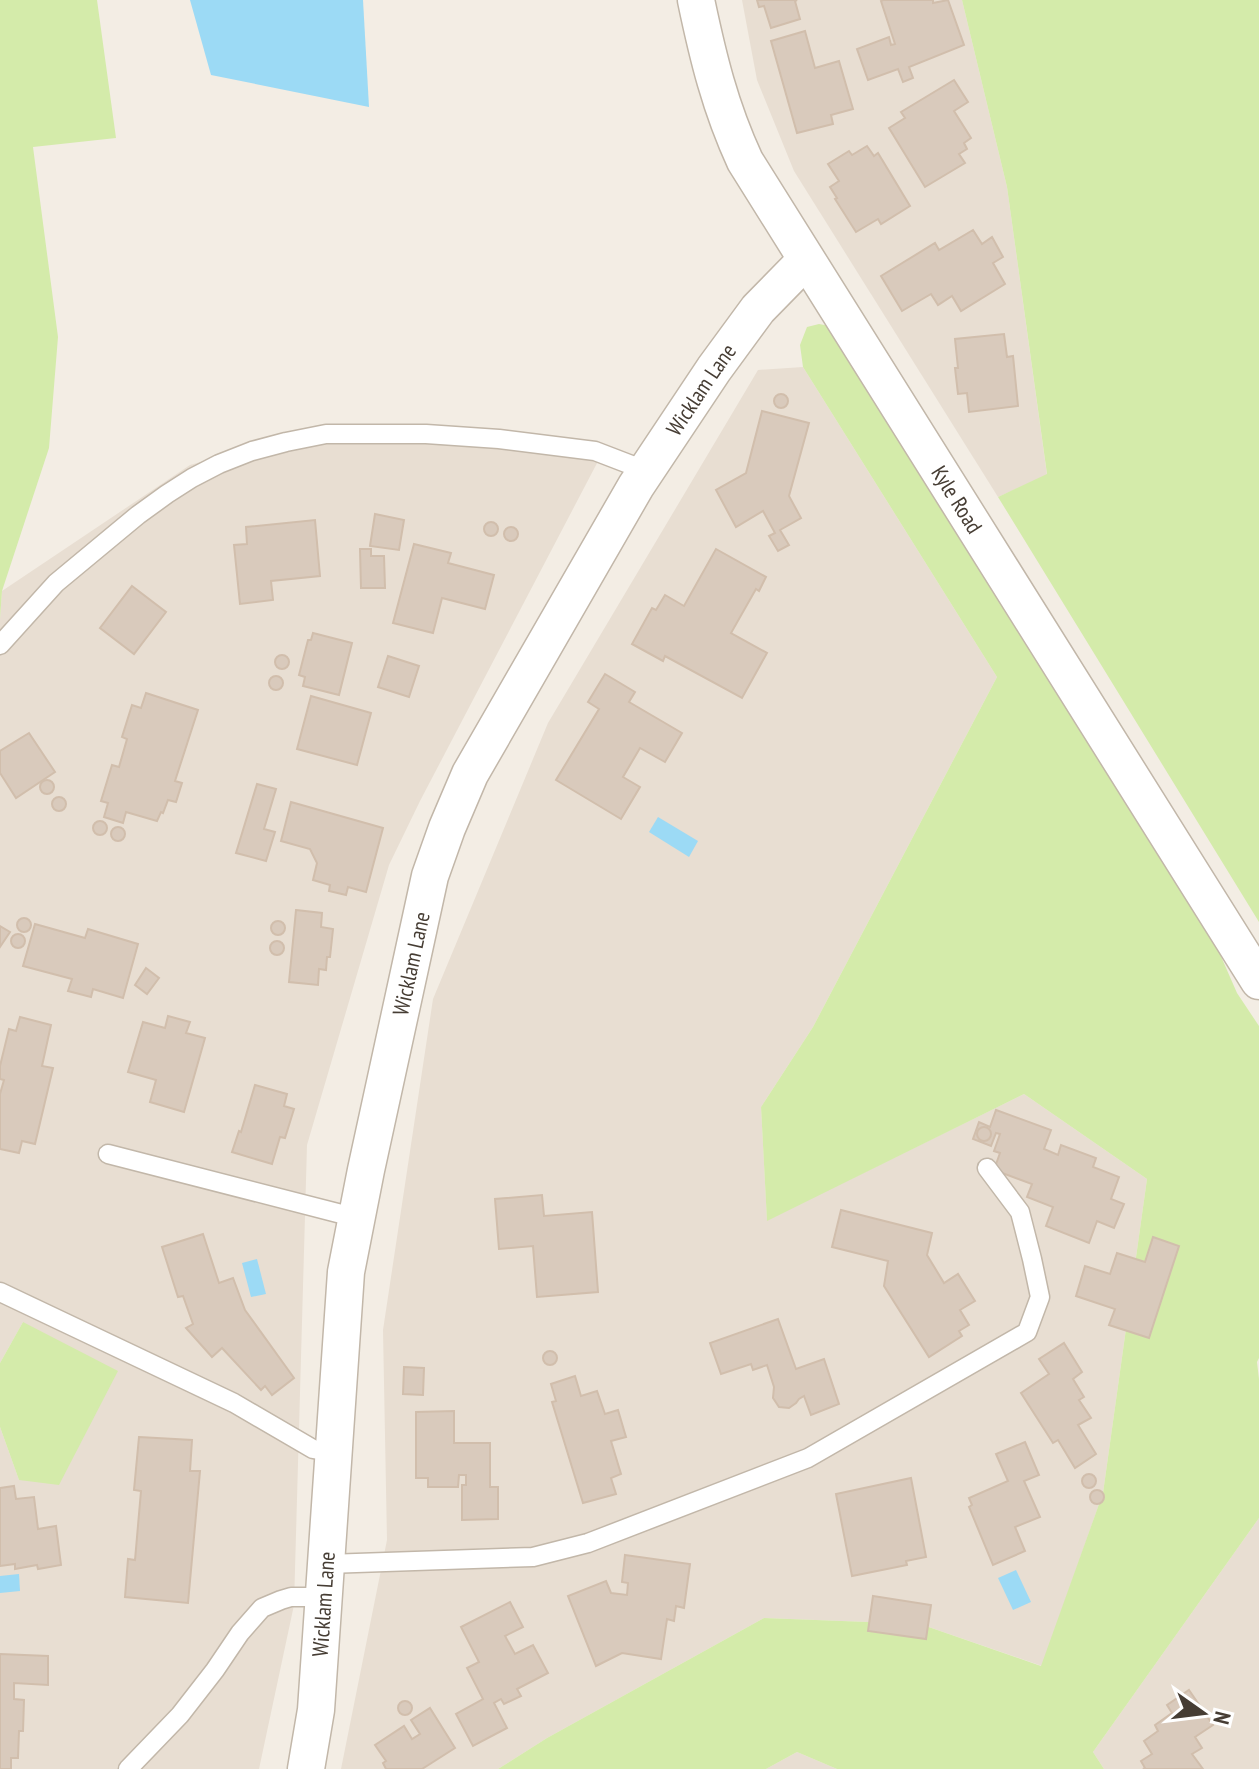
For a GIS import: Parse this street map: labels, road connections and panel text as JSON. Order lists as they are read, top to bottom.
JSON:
{
  "streets": {
    "street": ["Wicklam Lane", "Kyle Road"]
  },
  "crossings": [
    ["Wicklam Lane", "Kyle Road"]
  ],
  "north": "right"
}
